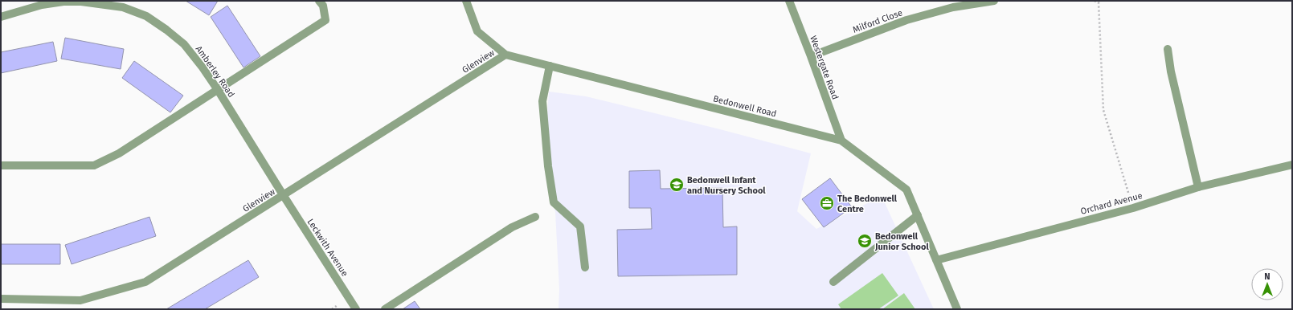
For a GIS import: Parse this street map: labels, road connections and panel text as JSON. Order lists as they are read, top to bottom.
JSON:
{
  "streets": {
    "street": [
      "Milford Close",
      "Glenview",
      "Westergate Road",
      "Amberley Road",
      "Bedonwell Road",
      "Orchard Avenue",
      "Leckwith Avenue"
    ]
  },
  "crossings": [
    ["Milford Close", "Westergate Road"],
    ["Glenview", "Amberley Road"],
    ["Glenview", "Bedonwell Road"],
    ["Glenview", "Leckwith Avenue"],
    ["Westergate Road", "Bedonwell Road"],
    ["Amberley Road", "Leckwith Avenue"],
    ["Bedonwell Road", "Orchard Avenue"]
  ],
  "places": {
    "school or university": ["Bedonwell Infant and Nursery School", "Bedonwell Junior School"],
    "office": ["The Bedonwell Centre"]
  },
  "north": "top"
}
